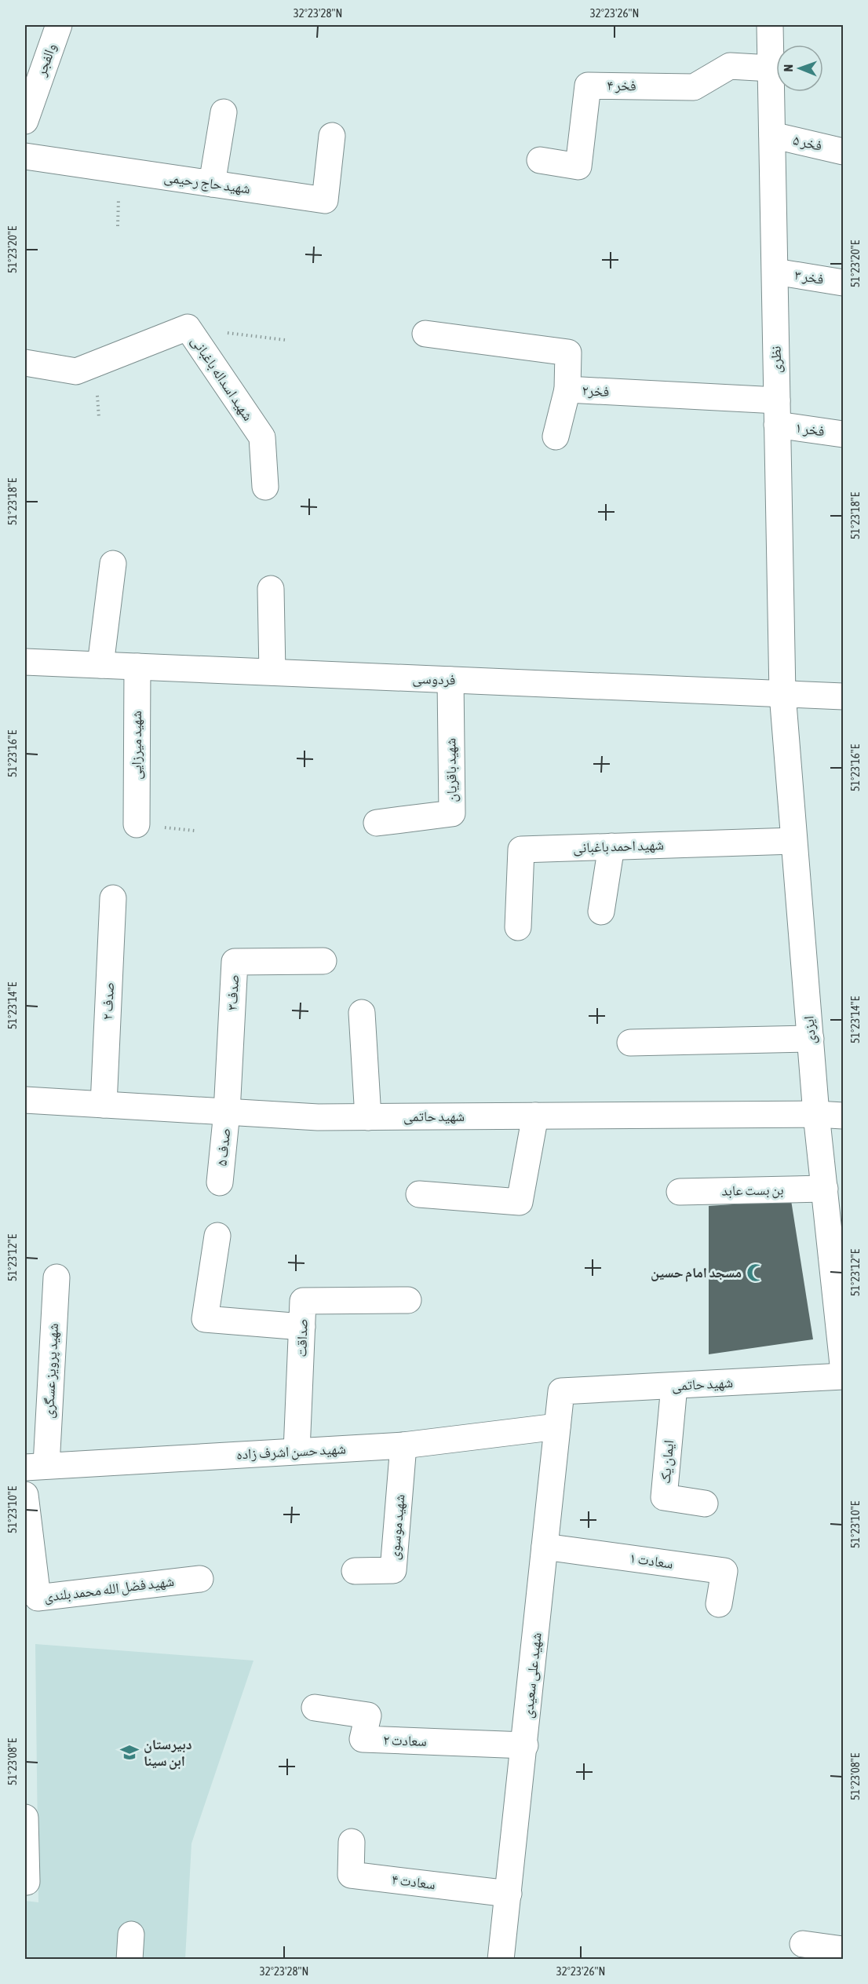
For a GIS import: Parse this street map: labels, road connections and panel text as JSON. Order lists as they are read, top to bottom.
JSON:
{
  "streets": {
    "street": [
      "والفجر",
      "فخر ۴",
      "فخر ۵",
      "شهید حاج رحیمی",
      "فخر ۳",
      "نظری",
      "شهید اسداله باغبانی",
      "فخر۲",
      "فخر ۱",
      "فردوسی",
      "شهید میرزایی",
      "شهید باقریان",
      "شهید احمد باغبانی",
      "صدف۳",
      "صدف ۲",
      "ایزدی",
      "شهید حاتمی",
      "صدف ۵",
      "بن بست عابد",
      "صداقت",
      "شهید پرویز عسگری",
      "شهید حسن اشرف زاده",
      "ایمان یک",
      "شهید موسوی",
      "سعادت ۱",
      "شهید فضل الله محمد بلندی",
      "شهید علی سعیدی",
      "سعادت ۲",
      "سعادت ۴"
    ]
  },
  "crossings": [
    ["فخر ۴", "نظری"],
    ["فخر ۵", "نظری"],
    ["فخر ۳", "نظری"],
    ["نظری", "فخر۲"],
    ["نظری", "فخر ۱"],
    ["نظری", "فردوسی"],
    ["نظری", "ایزدی"],
    ["فخر۲", "فخر ۱"],
    ["فردوسی", "شهید میرزایی"],
    ["فردوسی", "شهید باقریان"],
    ["فردوسی", "ایزدی"],
    ["شهید احمد باغبانی", "ایزدی"],
    ["صدف۳", "شهید حاتمی"],
    ["صدف۳", "صدف ۵"],
    ["صدف ۲", "شهید حاتمی"],
    ["ایزدی", "شهید حاتمی"],
    ["ایزدی", "بن بست عابد"],
    ["شهید حاتمی", "صدف ۵"],
    ["شهید حاتمی", "ایمان یک"],
    ["شهید حاتمی", "شهید علی سعیدی"],
    ["صداقت", "شهید حسن اشرف زاده"],
    ["شهید پرویز عسگری", "شهید حسن اشرف زاده"],
    ["شهید حسن اشرف زاده", "شهید موسوی"],
    ["شهید حسن اشرف زاده", "شهید علی سعیدی"],
    ["سعادت ۱", "شهید علی سعیدی"],
    ["شهید علی سعیدی", "سعادت ۲"],
    ["شهید علی سعیدی", "سعادت ۴"]
  ],
  "places": {
    "mosque": ["مسجد امام حسین"],
    "school or university": ["دبیرستان ابن سینا"]
  },
  "north": "left",
  "coordinates": [
    "32°23'28\"N",
    "32°23'26\"N",
    "51°23'20\"E",
    "51°23'18\"E",
    "51°23'16\"E",
    "51°23'14\"E",
    "51°23'12\"E",
    "51°23'10\"E",
    "51°23'08\"E"
  ]
}
